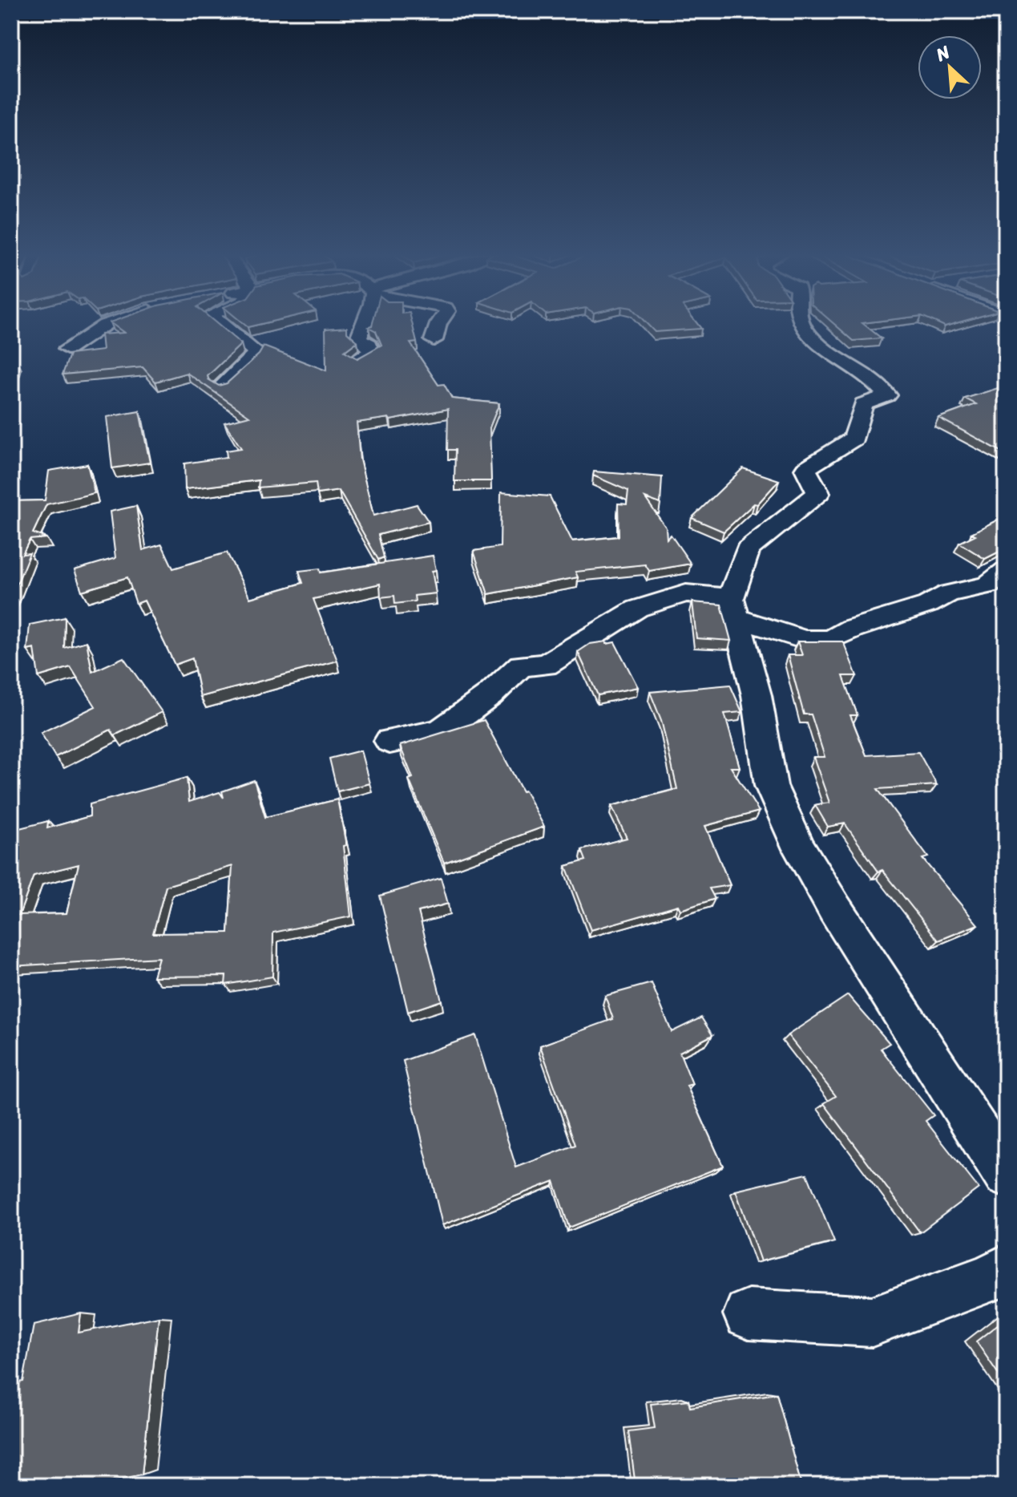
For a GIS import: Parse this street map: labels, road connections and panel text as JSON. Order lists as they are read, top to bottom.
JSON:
{
  "north": "top left"
}
